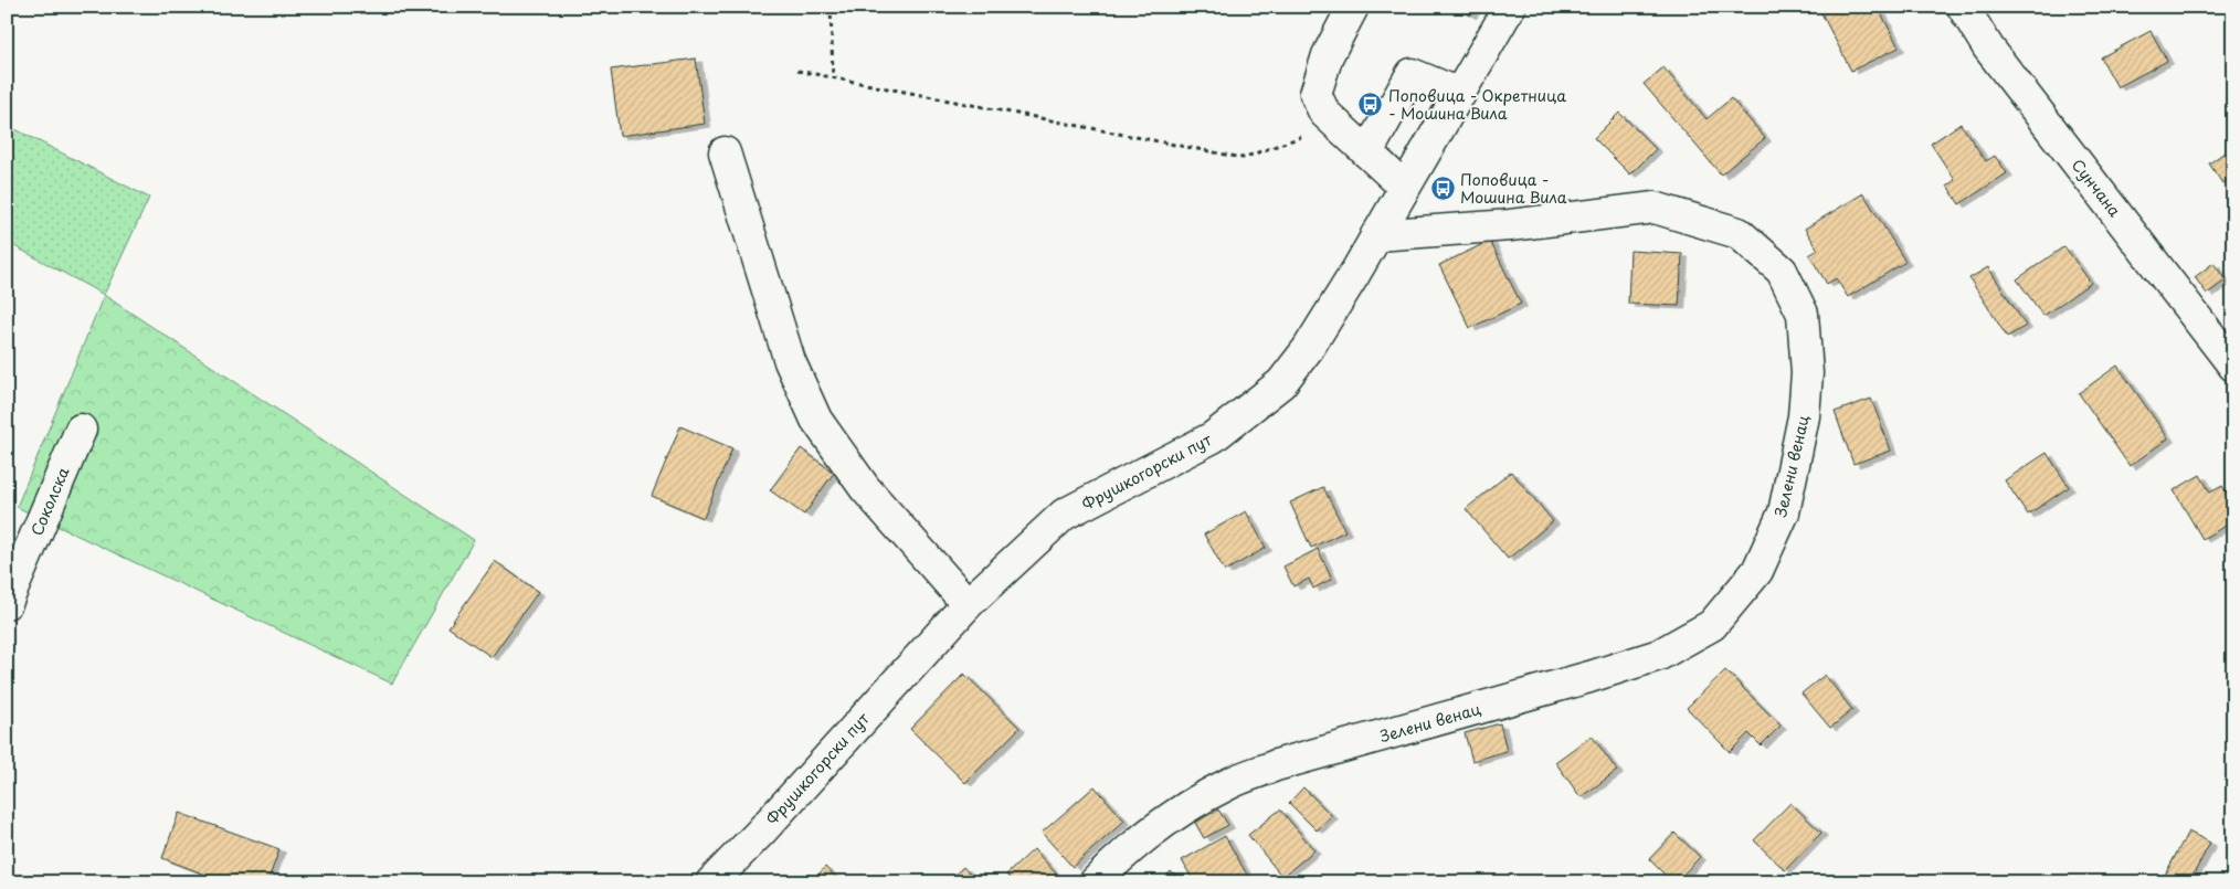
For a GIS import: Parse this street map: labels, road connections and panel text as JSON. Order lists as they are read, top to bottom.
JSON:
{
  "streets": {
    "street": [
      "Сунчана",
      "Зелени венац",
      "Фрушкогорски пут",
      "Соколска"
    ]
  },
  "crossings": [
    ["Зелени венац", "Фрушкогорски пут"]
  ],
  "places": {
    "bus stop": ["Поповица - Окретница - Мошина Вила", "Поповица - Мошина Вила"]
  }
}
